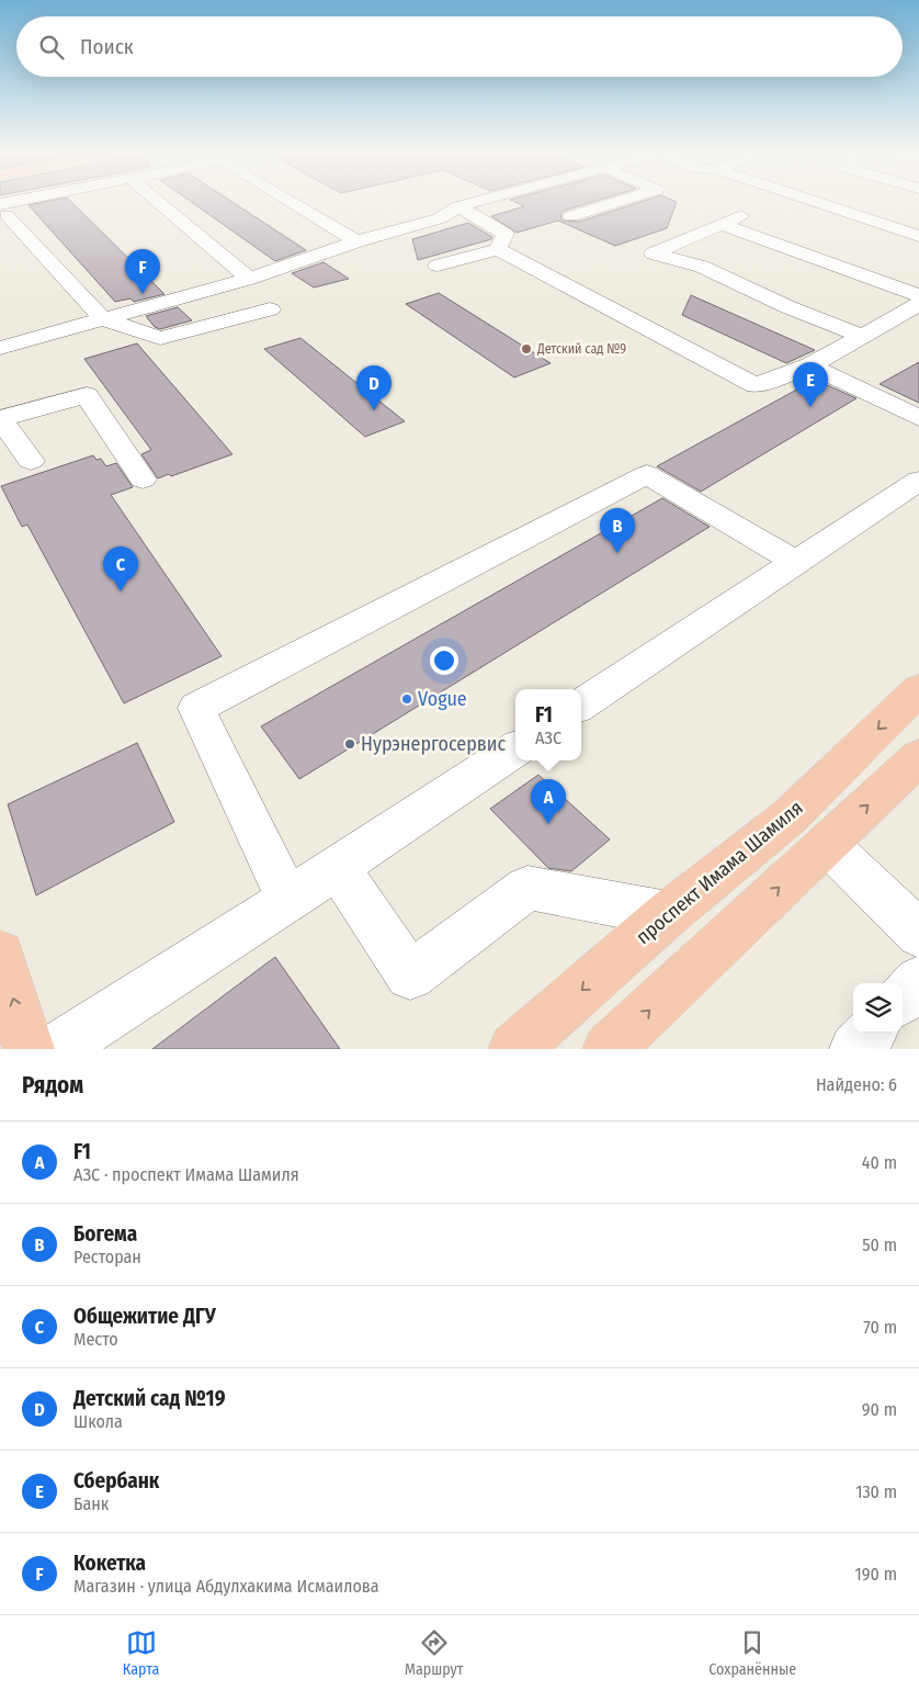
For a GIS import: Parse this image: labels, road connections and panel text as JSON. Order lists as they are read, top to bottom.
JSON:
{
  "streets": {
    "main road": ["проспект Имама Шамиля"]
  },
  "places": ["Детский сад №9", "Vogue", "Нурэнергосервис"],
  "page": {
    "search": "Поиск",
    "pins": [
      "F",
      "E",
      "D",
      "B",
      "C",
      "A"
    ],
    "popup": ["F1", "АЗС"],
    "heading": ["Рядом", "Найдено: 6"],
    "list": [
      {
        "mark": "A",
        "name": "F1",
        "note": "АЗС · проспект Имама Шамиля",
        "value": "40 m"
      },
      {
        "mark": "B",
        "name": "Богема",
        "note": "Ресторан",
        "value": "50 m"
      },
      {
        "mark": "C",
        "name": "Общежитие ДГУ",
        "note": "Место",
        "value": "70 m"
      },
      {
        "mark": "D",
        "name": "Детский сад №19",
        "note": "Школа",
        "value": "90 m"
      },
      {
        "mark": "E",
        "name": "Сбербанк",
        "note": "Банк",
        "value": "130 m"
      },
      {
        "mark": "F",
        "name": "Кокетка",
        "note": "Магазин · улица Абдулхакима Исмаилова",
        "value": "190 m"
      }
    ],
    "nav": ["Карта", "Маршрут", "Сохранённые"]
  }
}
